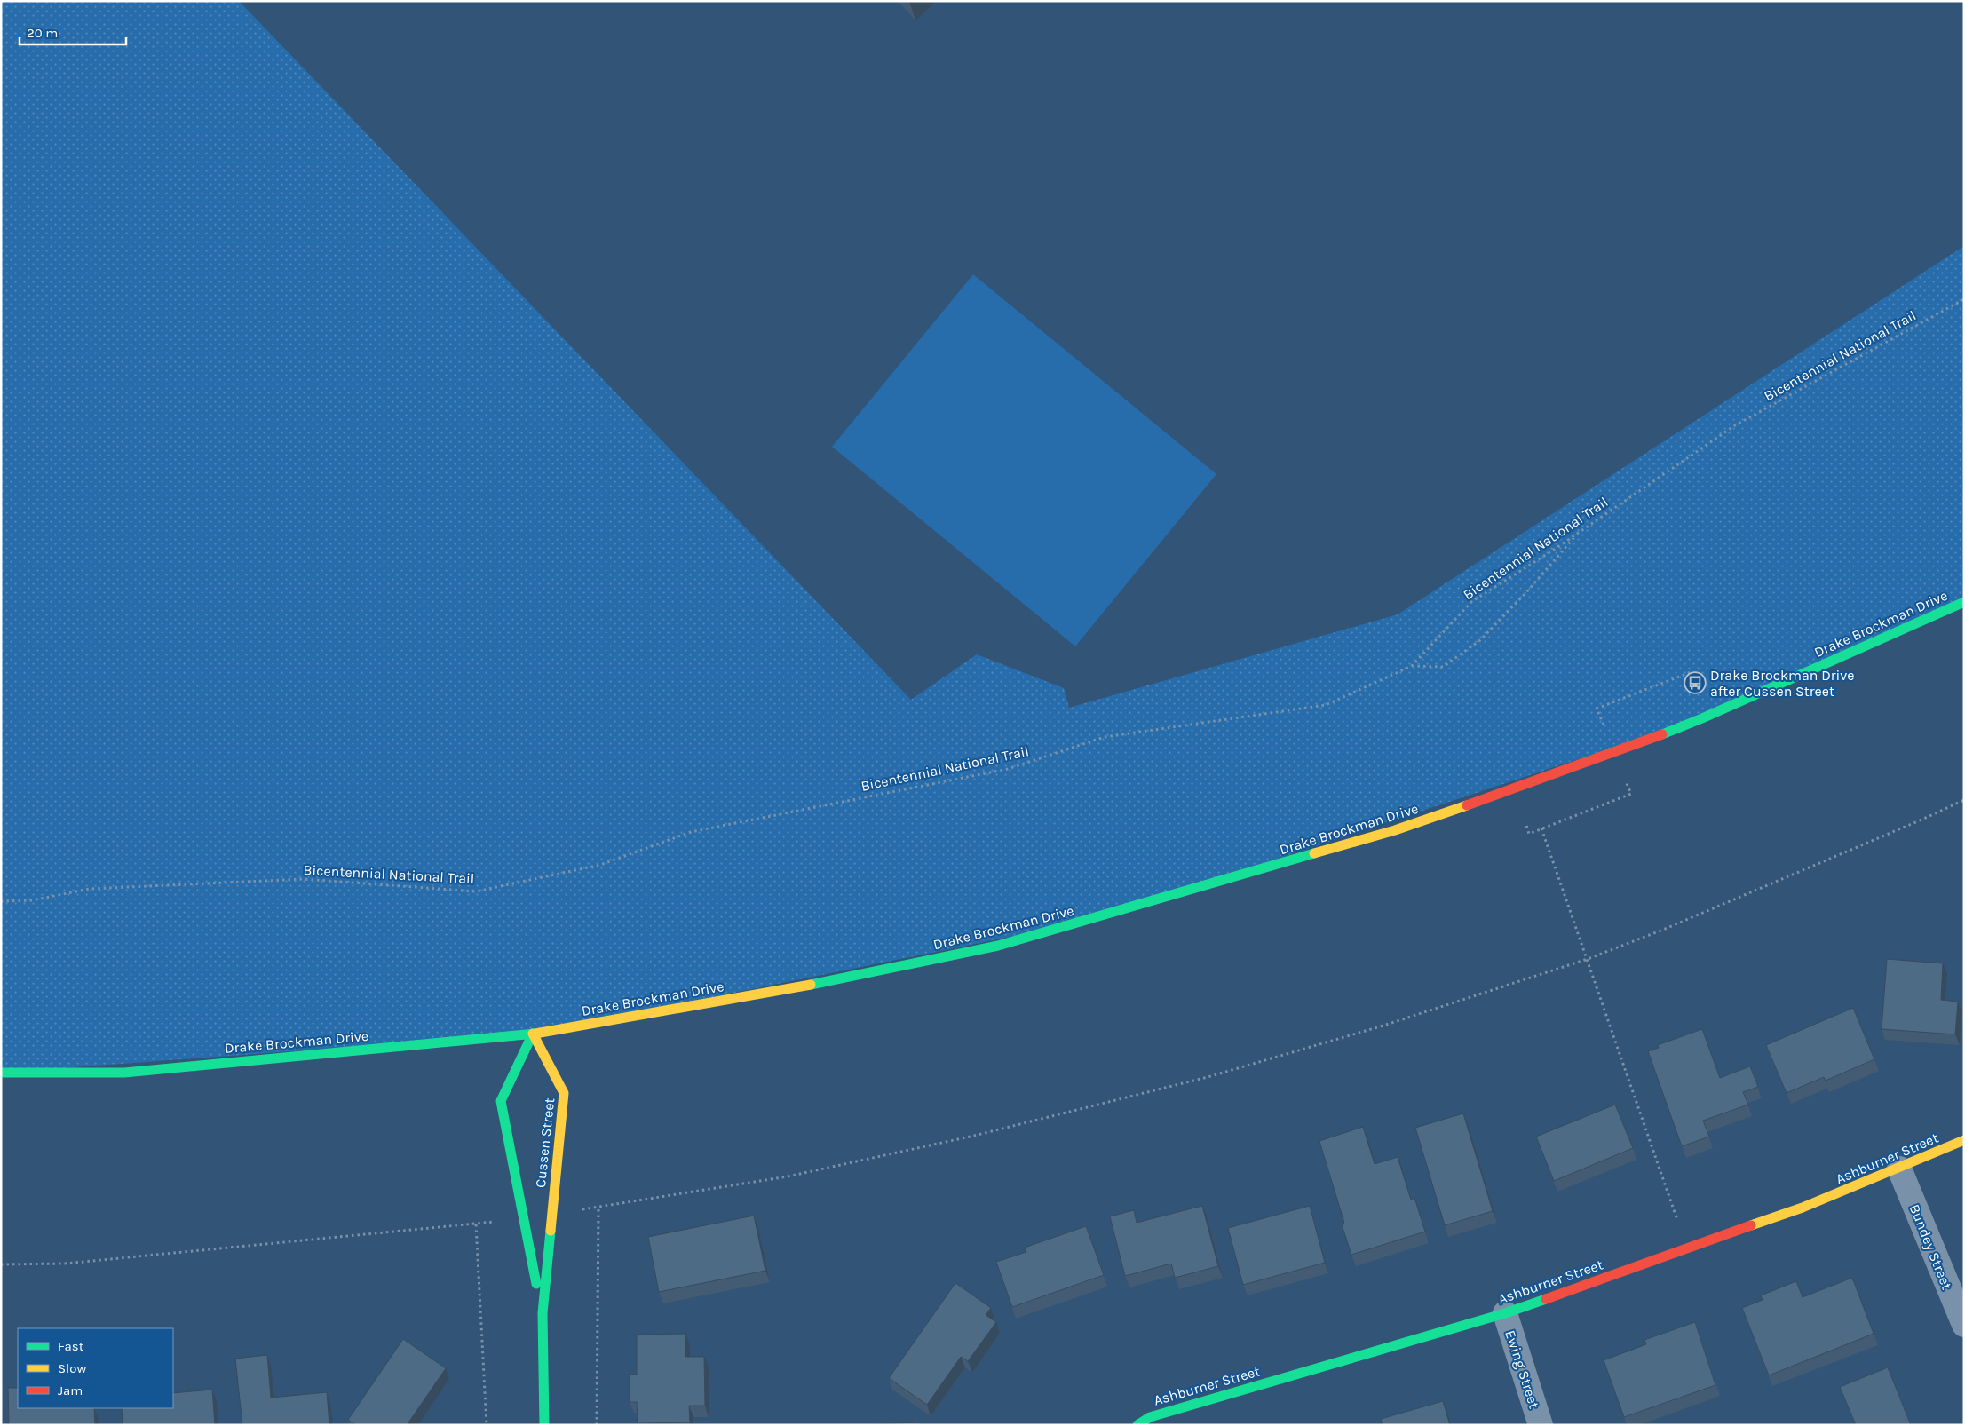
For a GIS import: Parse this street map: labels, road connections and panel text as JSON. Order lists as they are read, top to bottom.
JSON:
{
  "streets": {
    "main road": ["Drake Brockman Drive", "Cussen Street", "Ashburner Street"],
    "street": ["Bundey Street", "Ewing Street"],
    "path": ["Bicentennial National Trail"]
  },
  "crossings": [
    ["Drake Brockman Drive", "Cussen Street"],
    ["Ashburner Street", "Bundey Street"],
    ["Ashburner Street", "Ewing Street"]
  ],
  "places": {
    "bus stop": ["Drake Brockman Drive after Cussen Street"]
  },
  "legend": ["Fast", "Slow", "Jam"],
  "scale_bar": "20 m"
}
